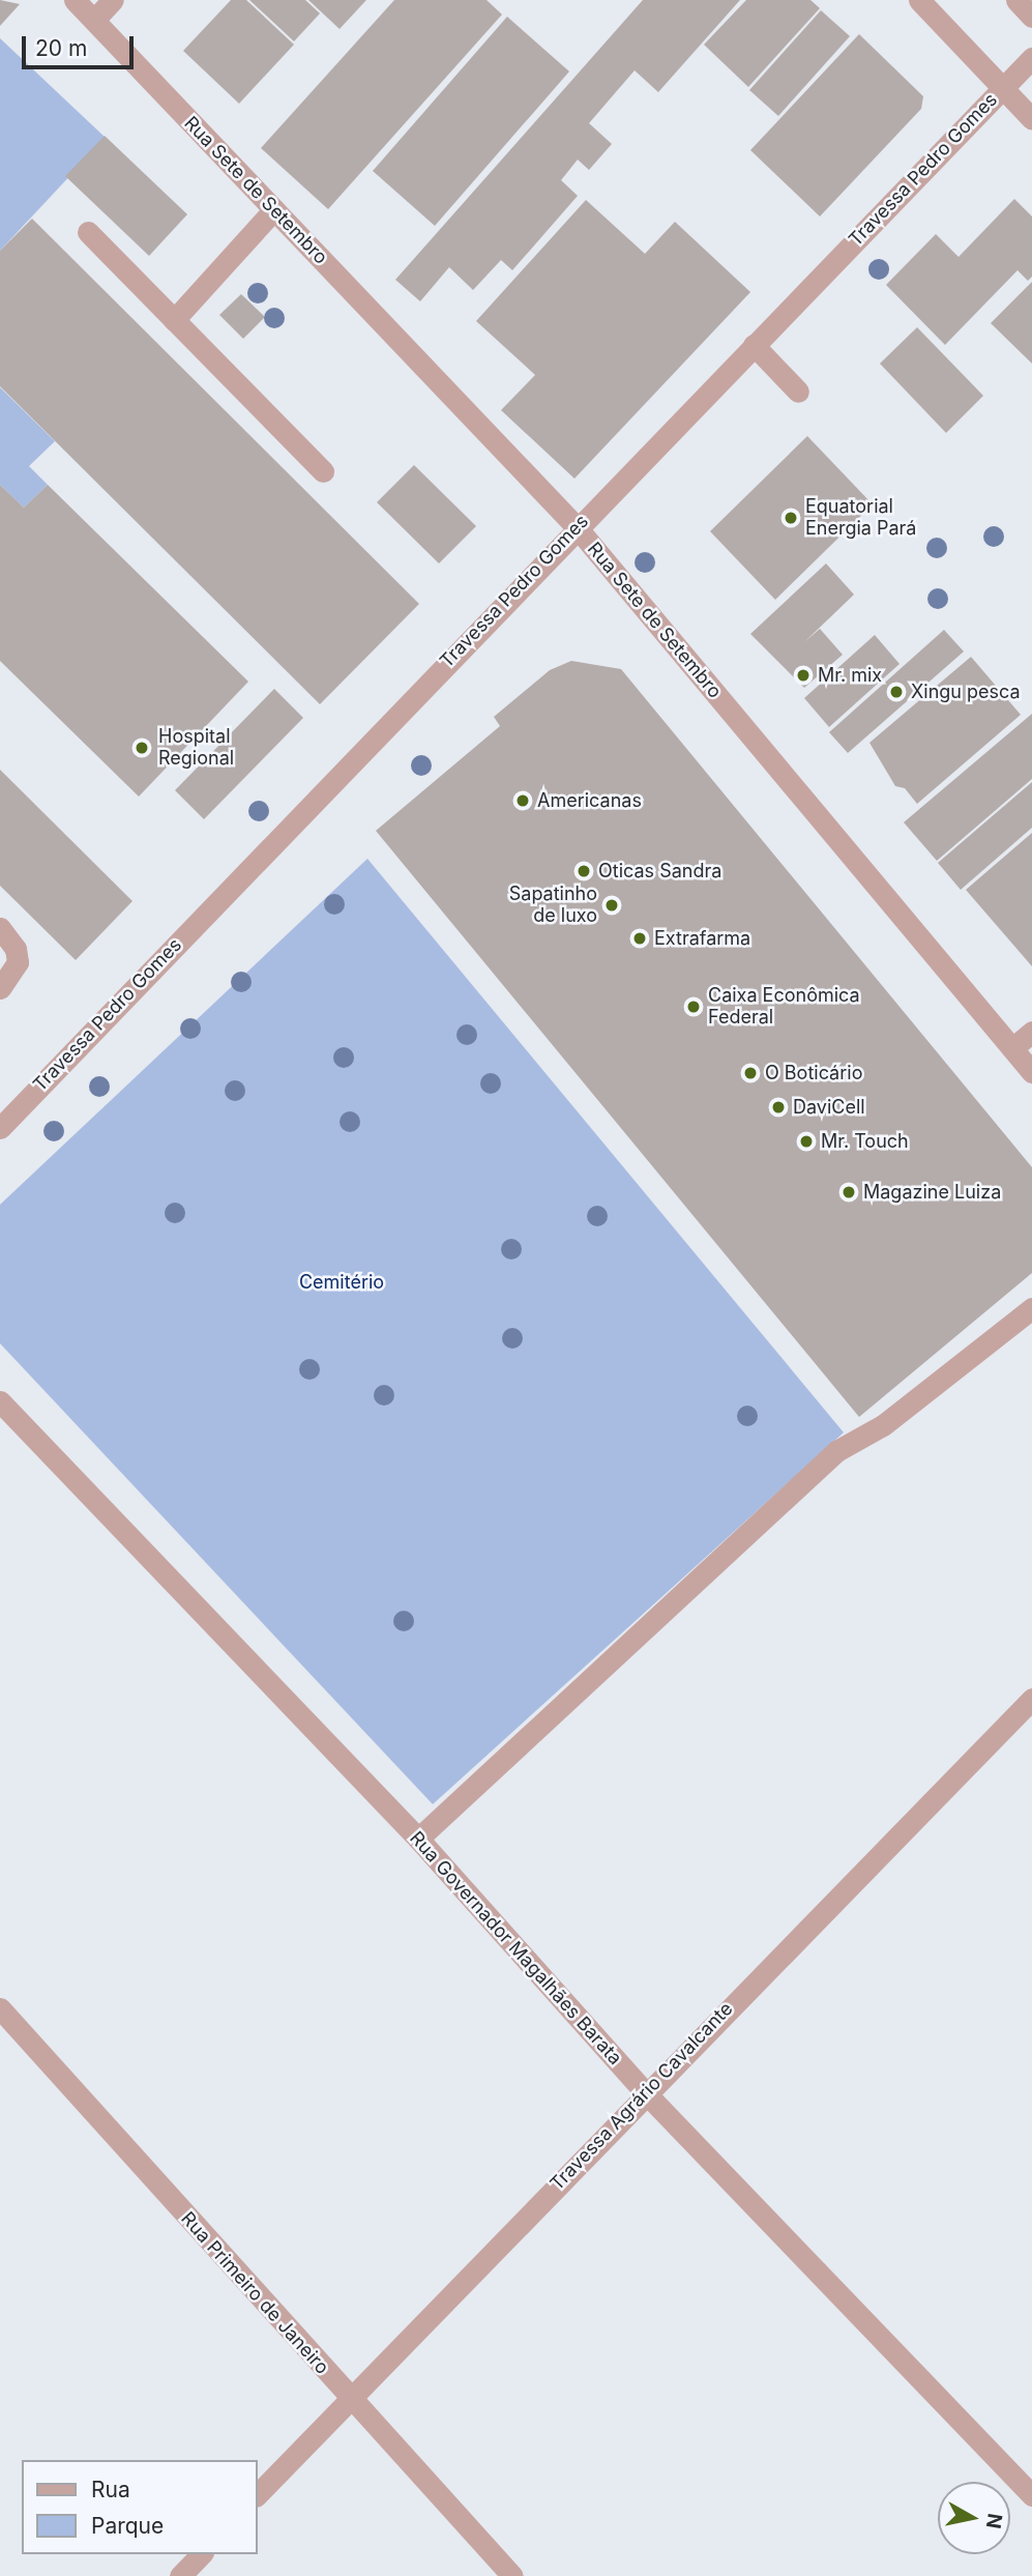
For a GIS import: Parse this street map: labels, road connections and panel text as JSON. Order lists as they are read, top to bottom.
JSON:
{
  "streets": {
    "street": [
      "Travessa Pedro Gomes",
      "Rua Sete de Setembro",
      "Rua Governador Magalhães Barata",
      "Travessa Agrário Cavalcante",
      "Rua Primeiro de Janeiro"
    ]
  },
  "crossings": [
    ["Travessa Pedro Gomes", "Rua Sete de Setembro"],
    ["Rua Governador Magalhães Barata", "Travessa Agrário Cavalcante"],
    ["Travessa Agrário Cavalcante", "Rua Primeiro de Janeiro"]
  ],
  "parks": ["Cemitério"],
  "places": [
    "Equatorial Energia Pará",
    "Mr. mix",
    "Xingu pesca",
    "Hospital Regional",
    "Americanas",
    "Oticas Sandra",
    "Sapatinho de luxo",
    "Extrafarma",
    "Caixa Econômica Federal",
    "O Boticário",
    "DaviCell",
    "Mr. Touch",
    "Magazine Luiza"
  ],
  "legend": ["Rua", "Parque"],
  "scale_bar": "20 m",
  "north": "right"
}
